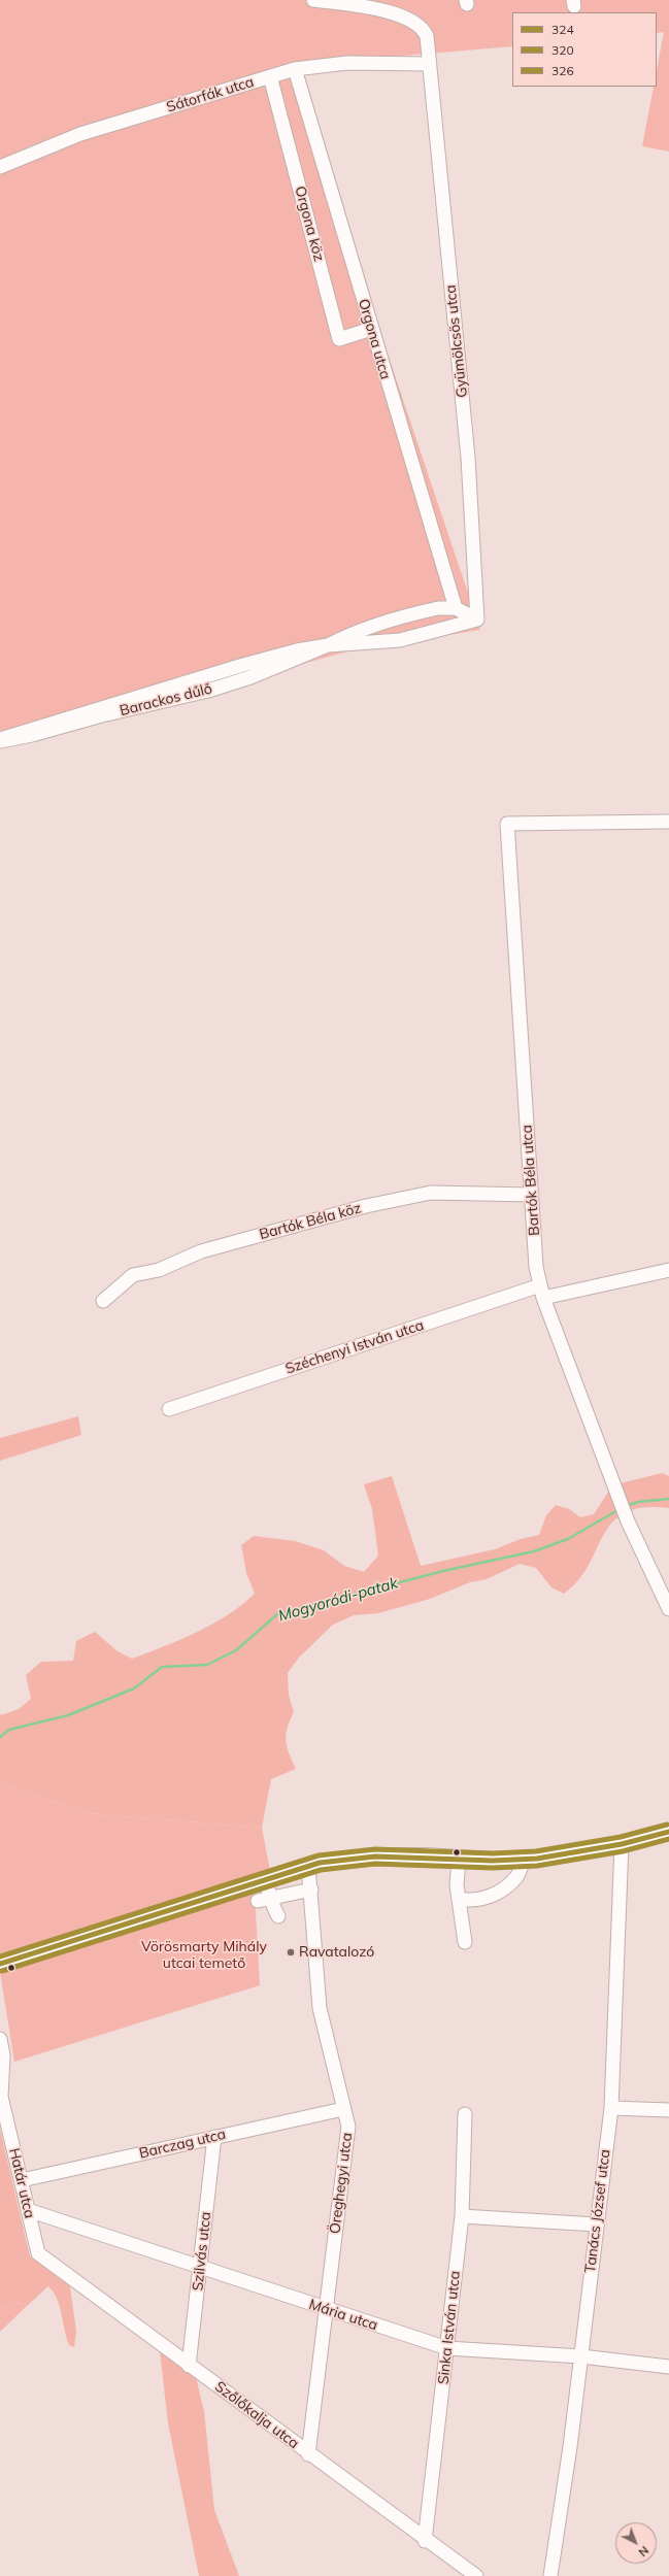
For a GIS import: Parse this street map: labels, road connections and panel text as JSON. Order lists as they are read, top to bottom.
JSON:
{
  "streets": {
    "street": [
      "Sátorfák utca",
      "Orgona köz",
      "Orgona utca",
      "Gyümölcsös utca",
      "Barackos dűlő",
      "Bartók Béla utca",
      "Bartók Béla köz",
      "Széchenyi István utca",
      "Barczag utca",
      "Határ utca",
      "Öreghegyi utca",
      "Tanács József utca",
      "Szilvás utca",
      "Mária utca",
      "Sinka István utca",
      "Szőlőkalja utca"
    ]
  },
  "crossings": [
    ["Sátorfák utca", "Orgona köz"],
    ["Sátorfák utca", "Orgona utca"],
    ["Sátorfák utca", "Gyümölcsös utca"],
    ["Orgona köz", "Orgona utca"],
    ["Orgona utca", "Barackos dűlő"],
    ["Gyümölcsös utca", "Barackos dűlő"],
    ["Bartók Béla utca", "Bartók Béla köz"],
    ["Bartók Béla utca", "Széchenyi István utca"],
    ["Barczag utca", "Határ utca"],
    ["Barczag utca", "Öreghegyi utca"],
    ["Barczag utca", "Szilvás utca"],
    ["Határ utca", "Mária utca"],
    ["Határ utca", "Szőlőkalja utca"],
    ["Öreghegyi utca", "Mária utca"],
    ["Öreghegyi utca", "Szőlőkalja utca"],
    ["Tanács József utca", "Mária utca"],
    ["Szilvás utca", "Mária utca"],
    ["Szilvás utca", "Szőlőkalja utca"],
    ["Mária utca", "Sinka István utca"],
    ["Sinka István utca", "Szőlőkalja utca"]
  ],
  "water": ["Mogyoródi-patak"],
  "parks": ["Vörösmarty Mihály utcai temető"],
  "places": ["Ravatalozó"],
  "lines": ["transit line 326", "transit line 324", "transit line 320"],
  "legend": ["324", "320", "326"],
  "north": "bottom right"
}
